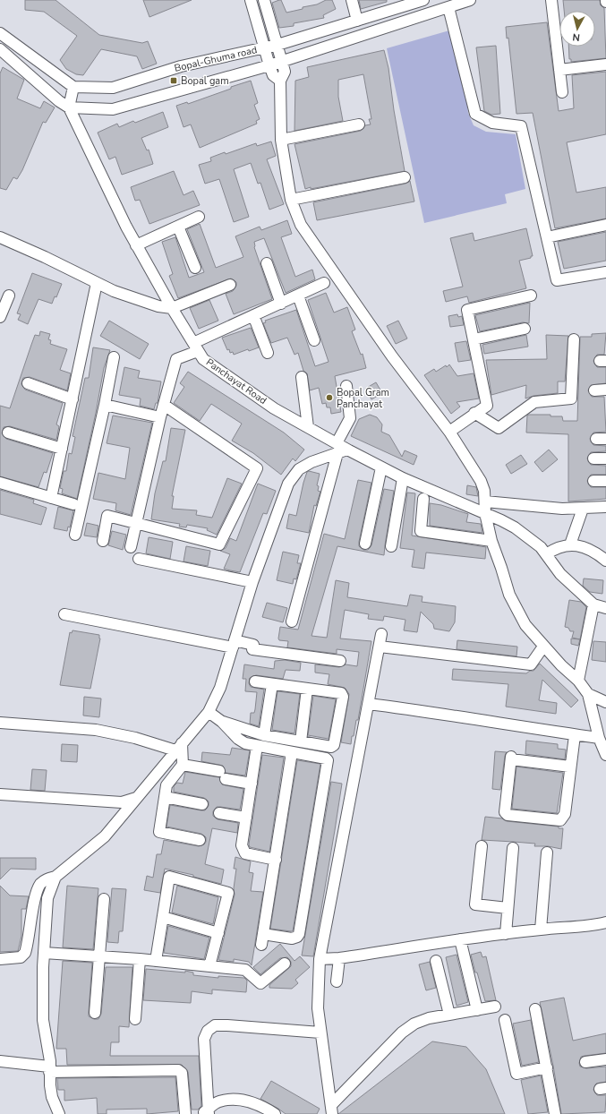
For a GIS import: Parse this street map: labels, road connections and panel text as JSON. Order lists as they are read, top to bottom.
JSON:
{
  "streets": {
    "street": ["Bopal-Ghuma road", "Panchayat Road"]
  },
  "places": {
    "transit": ["Bopal gam"],
    "other": ["Bopal Gram Panchayat"]
  },
  "north": "bottom"
}
